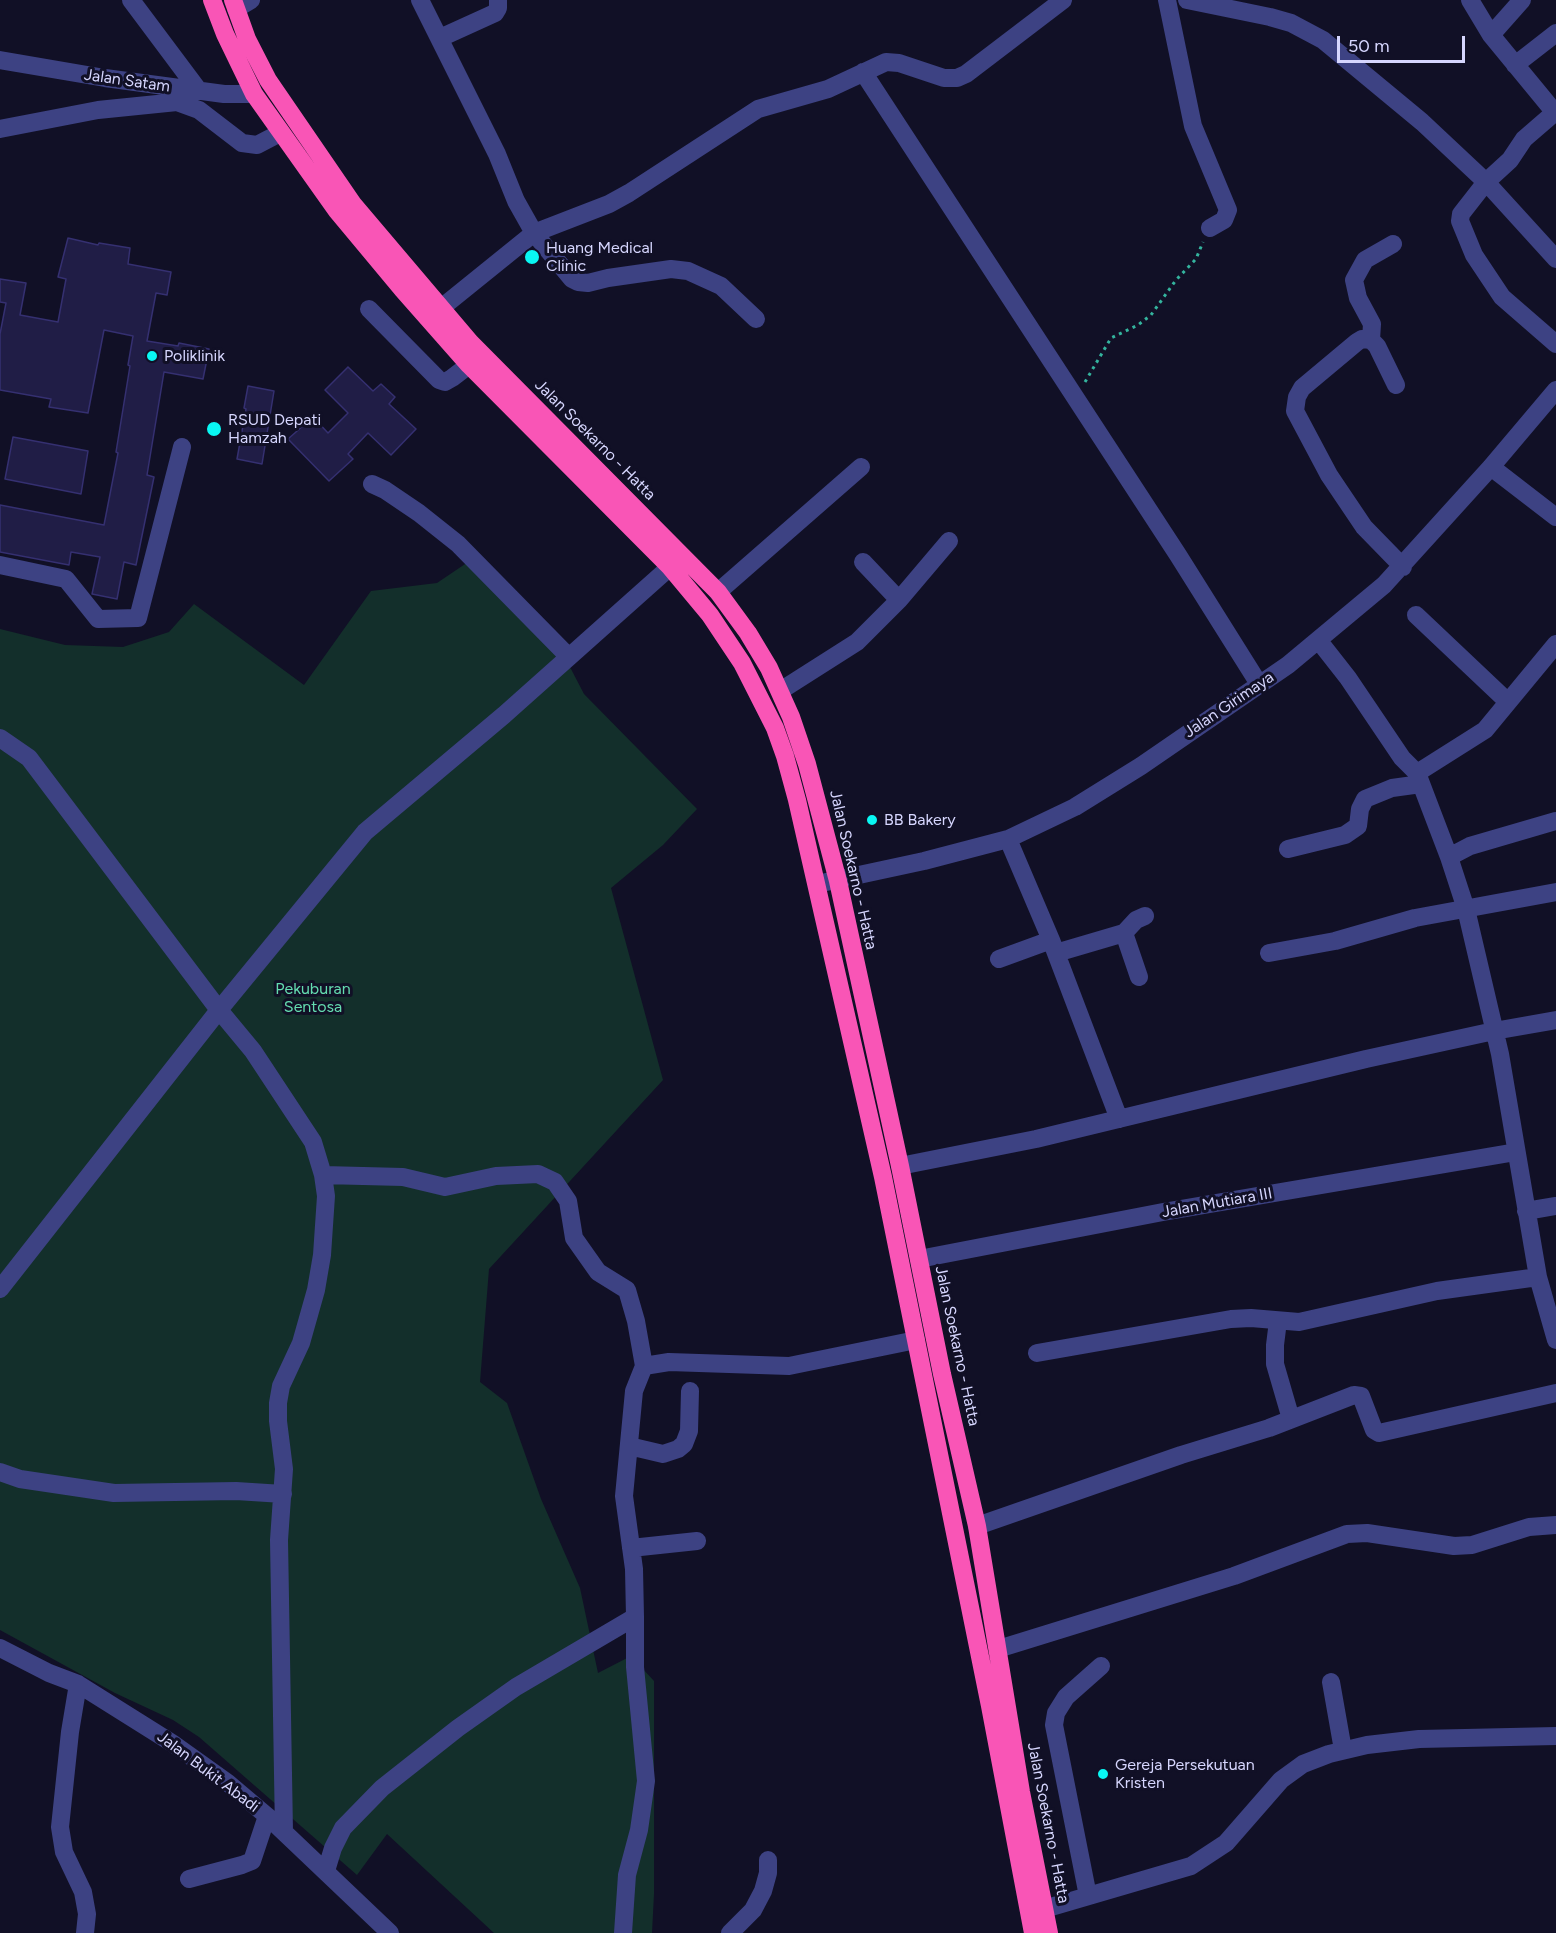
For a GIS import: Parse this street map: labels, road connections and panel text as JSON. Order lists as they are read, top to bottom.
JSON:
{
  "streets": {
    "highway": ["Jalan Soekarno - Hatta"],
    "street": [
      "Jalan Satam",
      "Jalan Girimaya",
      "Jalan Mutiara III",
      "Jalan Bukit Abadi"
    ]
  },
  "crossings": [
    ["Jalan Satam", "Jalan Soekarno - Hatta"],
    ["Jalan Soekarno - Hatta", "Jalan Girimaya"],
    ["Jalan Soekarno - Hatta", "Jalan Mutiara III"]
  ],
  "parks": ["Pekuburan Sentosa"],
  "places": [
    "Huang Medical Clinic",
    "Poliklinik",
    "RSUD Depati Hamzah",
    "BB Bakery",
    "Gereja Persekutuan Kristen"
  ],
  "scale_bar": "50 m"
}
